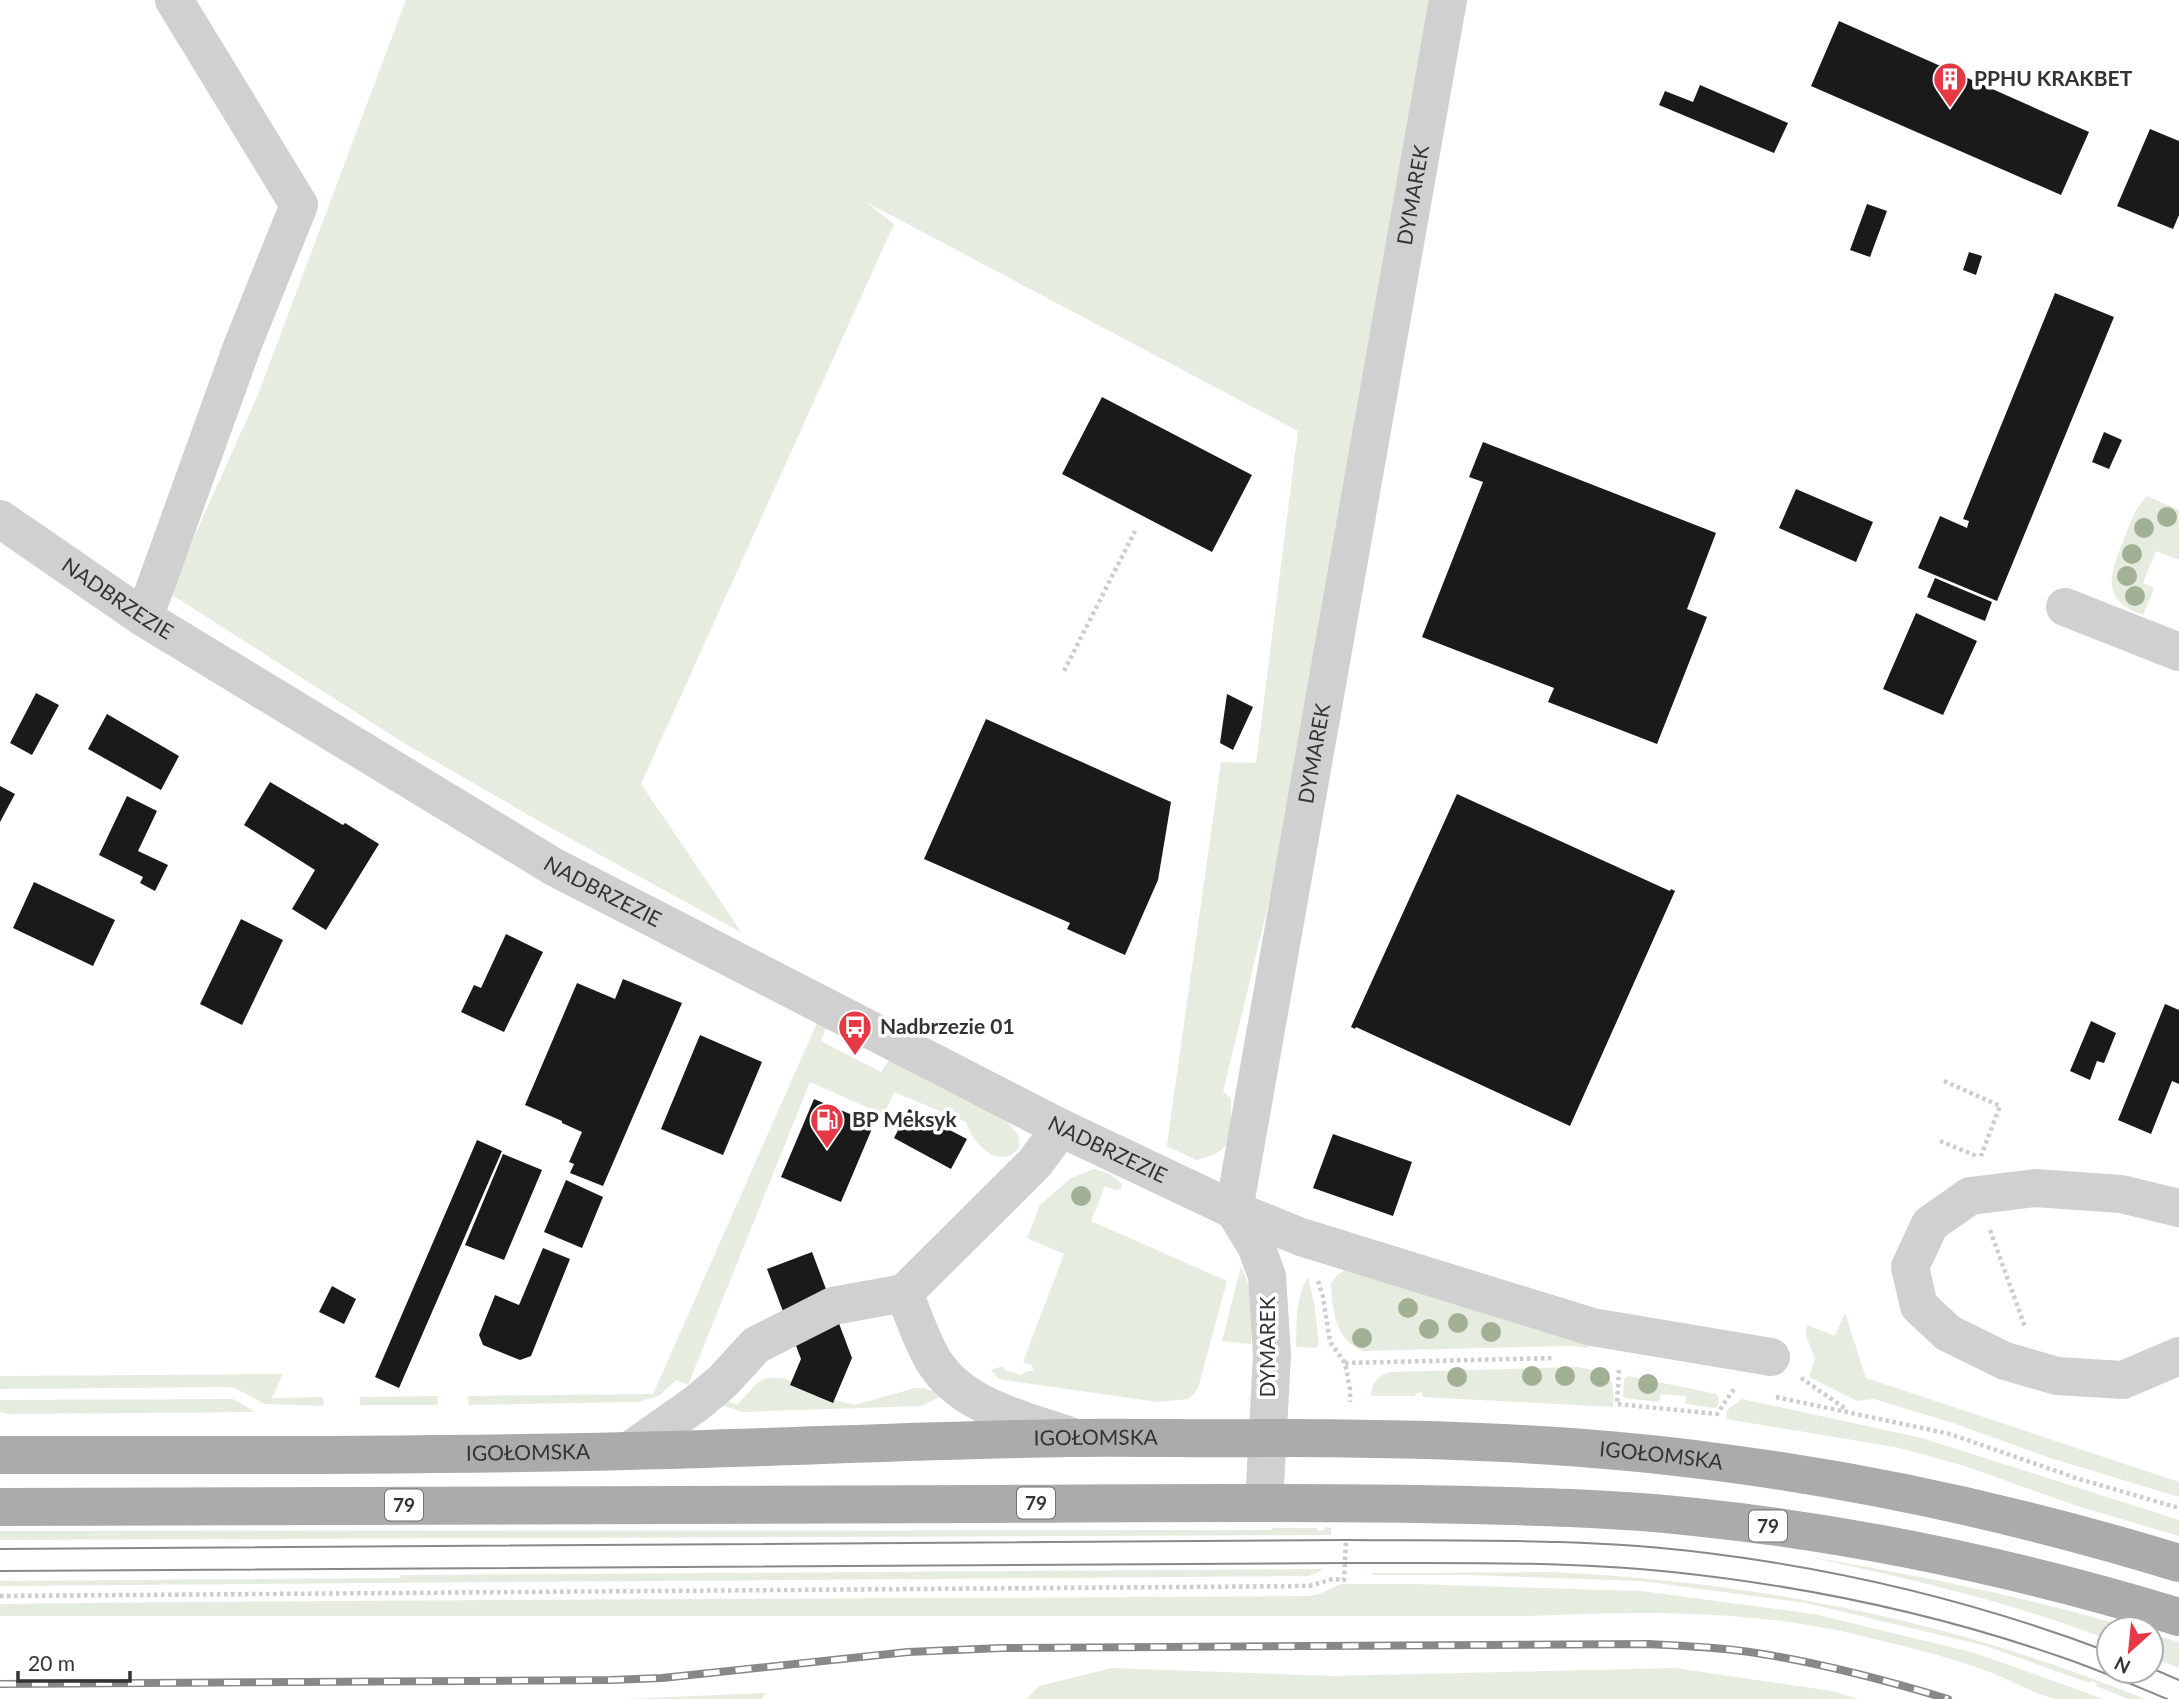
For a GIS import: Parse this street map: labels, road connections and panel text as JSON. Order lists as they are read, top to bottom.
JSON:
{
  "streets": {
    "main road": ["IGOŁOMSKA", "79"],
    "street": ["DYMAREK", "NADBRZEZIE"]
  },
  "crossings": [
    ["DYMAREK", "NADBRZEZIE"],
    ["DYMAREK", "IGOŁOMSKA"],
    ["DYMAREK", "79"]
  ],
  "places": {
    "building": ["PPHU KRAKBET"],
    "bus stop": ["Nadbrzezie 01"],
    "fuel station": ["BP Meksyk"]
  },
  "scale_bar": "20 m",
  "north": "bottom left"
}
